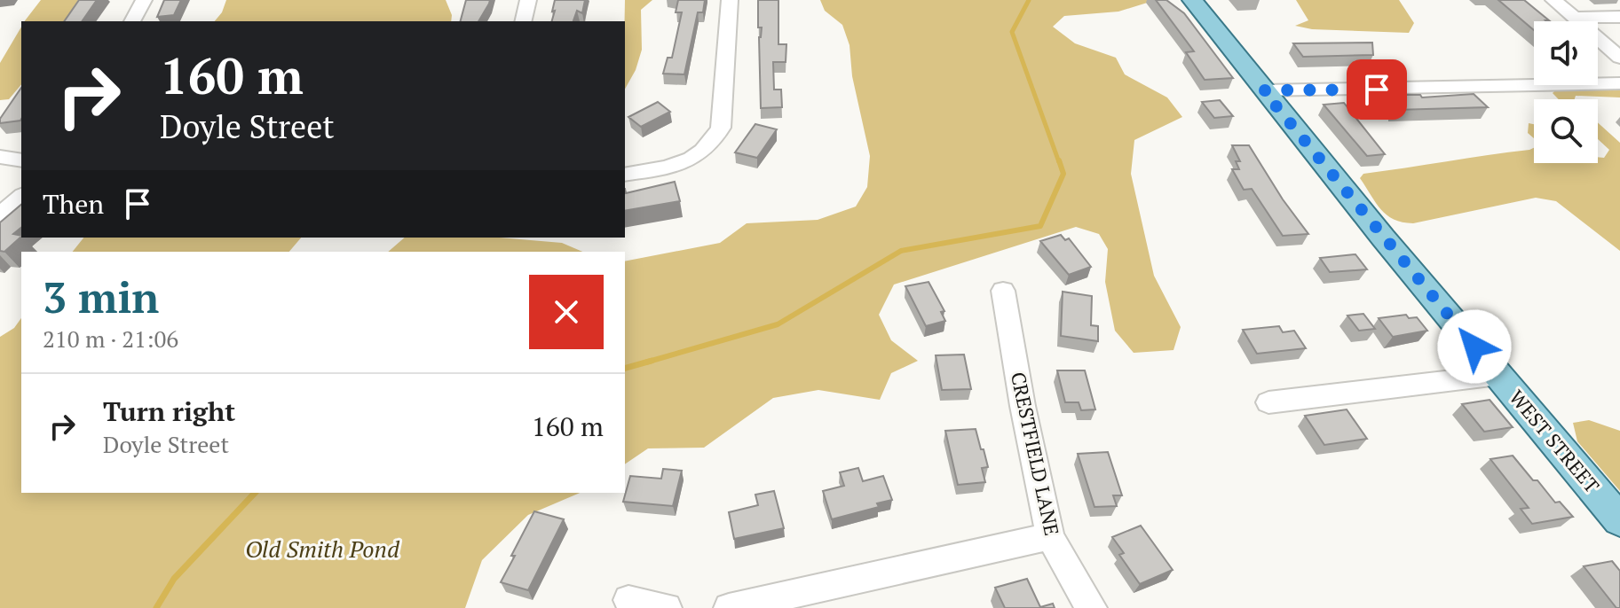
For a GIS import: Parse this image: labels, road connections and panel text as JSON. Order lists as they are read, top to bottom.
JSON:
{
  "streets": {
    "main road": ["WEST STREET"],
    "street": ["CRESTFIELD LANE"]
  },
  "parks": ["Old Smith Pond"],
  "page": {
    "turn": ["160 m", "Doyle Street"],
    "then": "Then",
    "heading": ["3 min", "210 m · 21:06"],
    "list": [
      {
        "name": "Turn right",
        "note": "Doyle Street",
        "value": "160 m"
      }
    ]
  }
}
